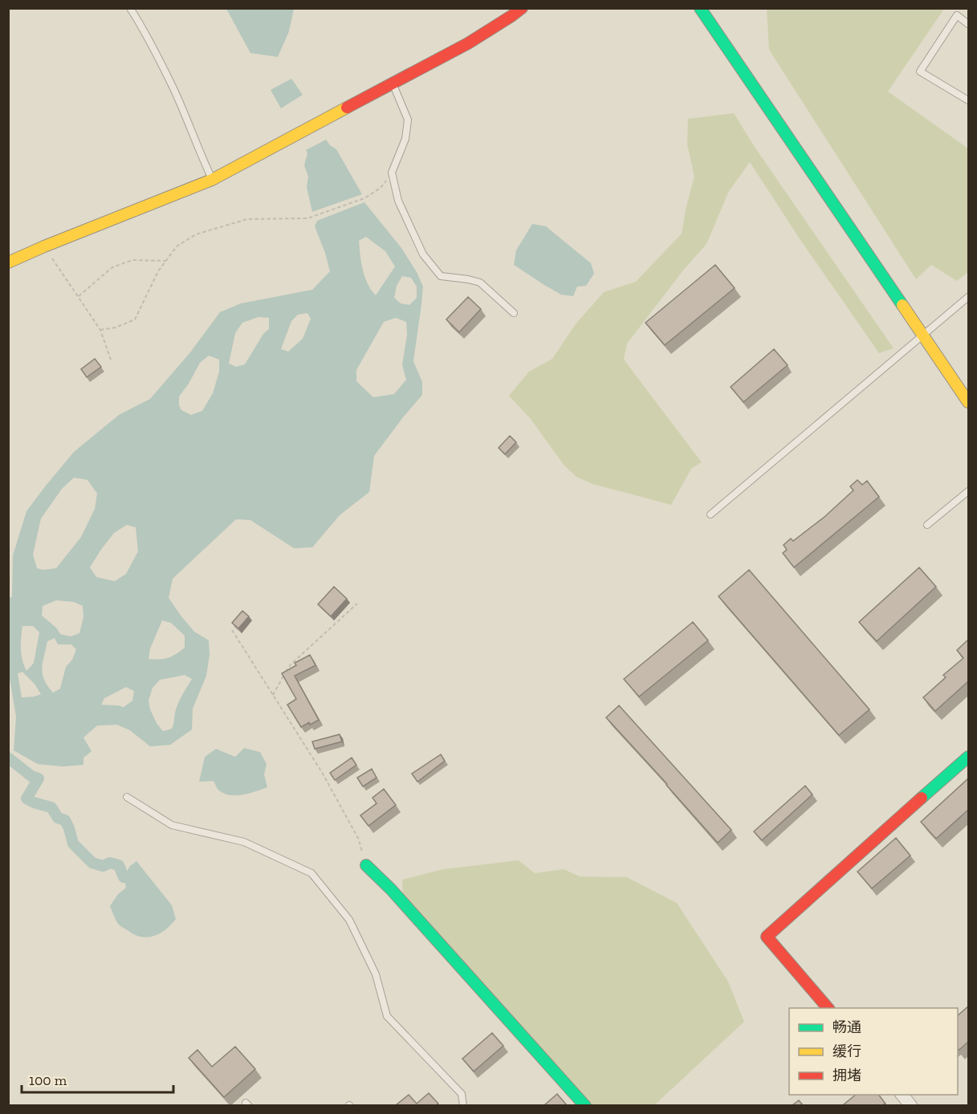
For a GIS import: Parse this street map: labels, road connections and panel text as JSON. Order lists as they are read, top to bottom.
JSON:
{
  "legend": ["畅通", "缓行", "拥堵"],
  "scale_bar": "100 m"
}
